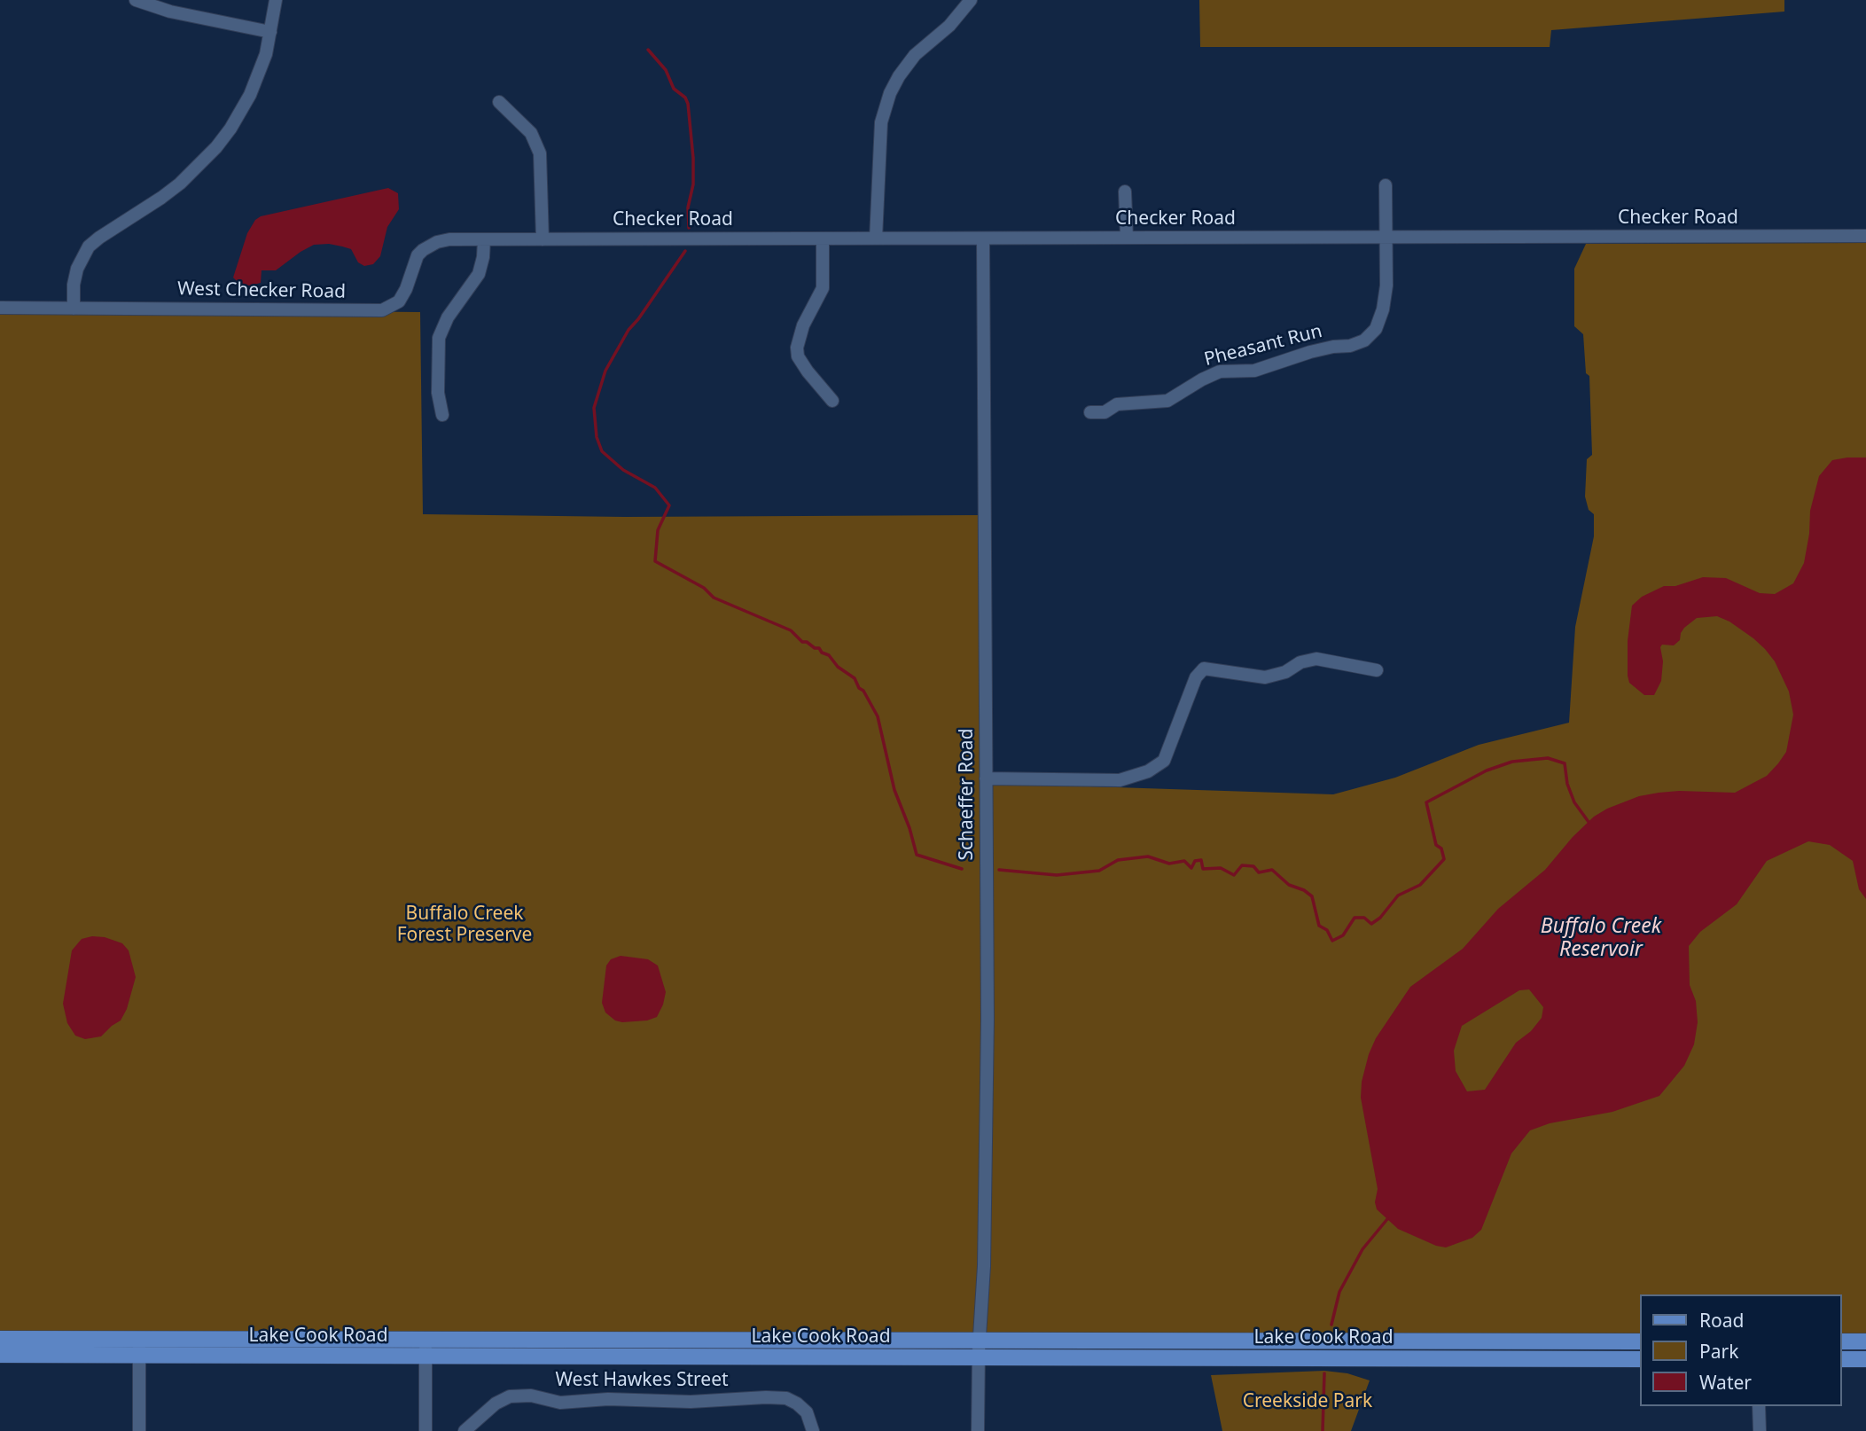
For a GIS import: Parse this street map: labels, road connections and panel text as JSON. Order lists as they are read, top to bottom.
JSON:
{
  "streets": {
    "main road": ["Lake Cook Road"],
    "street": [
      "Checker Road",
      "West Checker Road",
      "Pheasant Run",
      "Schaeffer Road",
      "West Hawkes Street"
    ]
  },
  "crossings": [
    ["Checker Road", "West Checker Road"],
    ["Checker Road", "Pheasant Run"],
    ["Checker Road", "Schaeffer Road"],
    ["Schaeffer Road", "Lake Cook Road"]
  ],
  "water": ["Buffalo Creek Reservoir"],
  "parks": ["Buffalo Creek Forest Preserve", "Creekside Park"],
  "legend": ["Road", "Park", "Water"]
}
